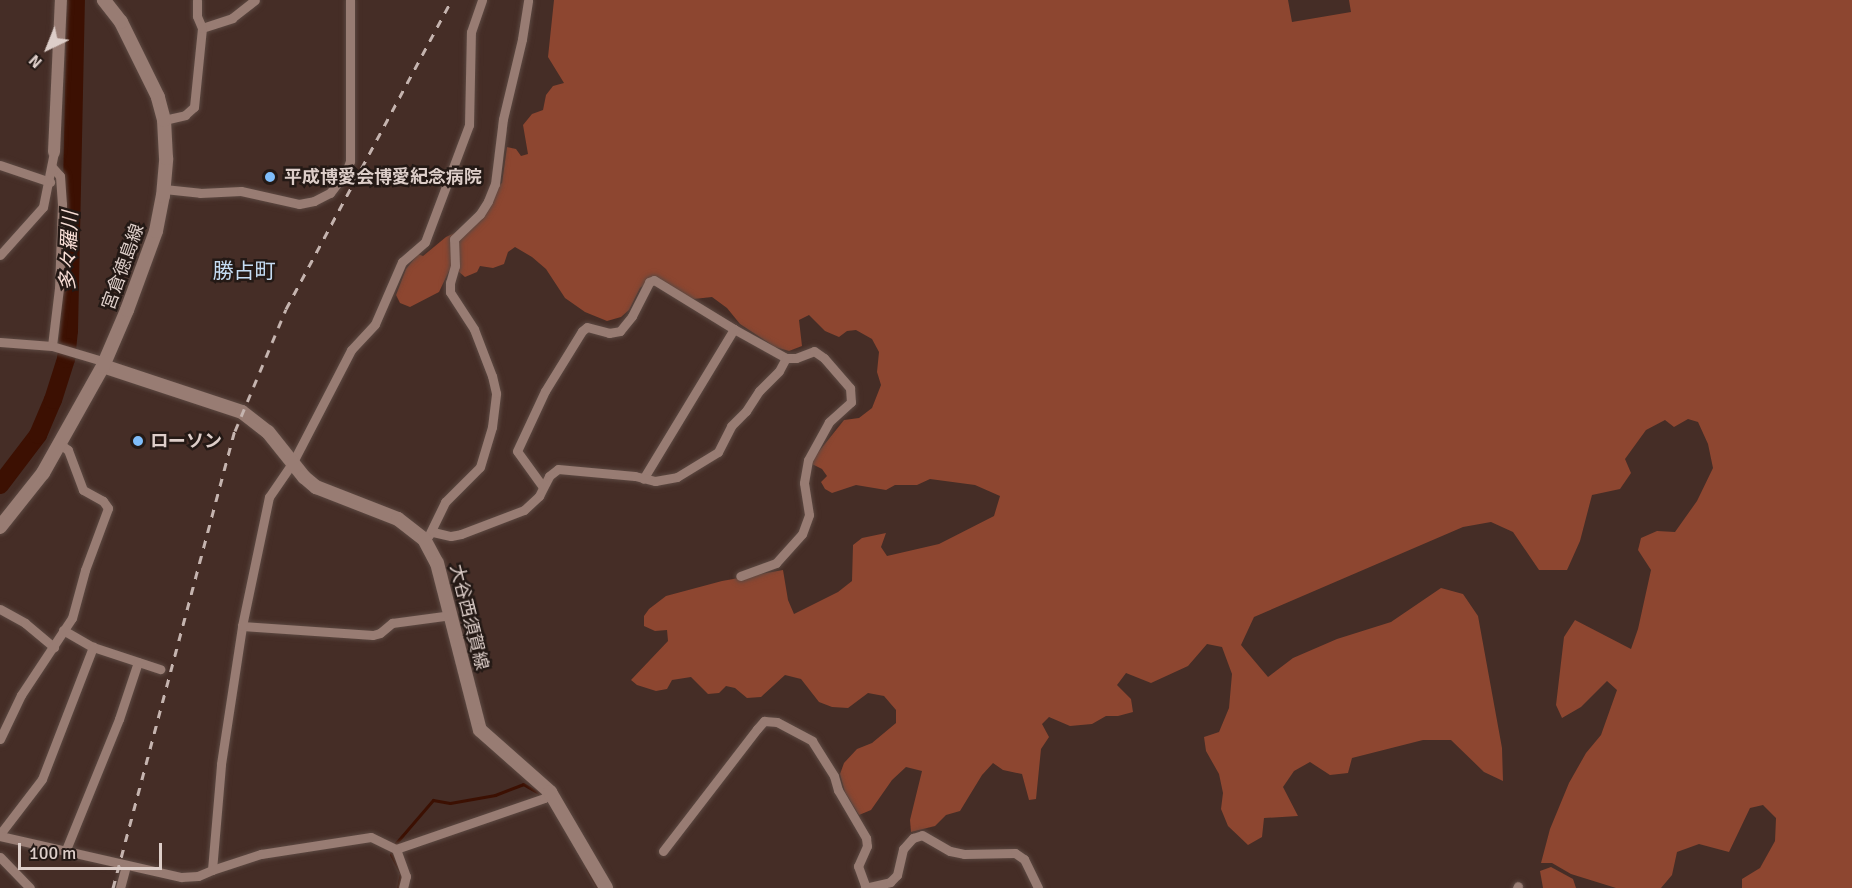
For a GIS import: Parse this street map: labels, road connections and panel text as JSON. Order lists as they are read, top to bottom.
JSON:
{
  "streets": {
    "main road": ["宮倉徳島線", "大谷西須賀線"]
  },
  "crossings": [
    ["宮倉徳島線", "大谷西須賀線"]
  ],
  "districts": ["勝占町"],
  "water": ["多々羅川"],
  "places": ["平成博愛会博愛紀念病院", "ローソン"],
  "scale_bar": "100 m",
  "north": "bottom left"
}
